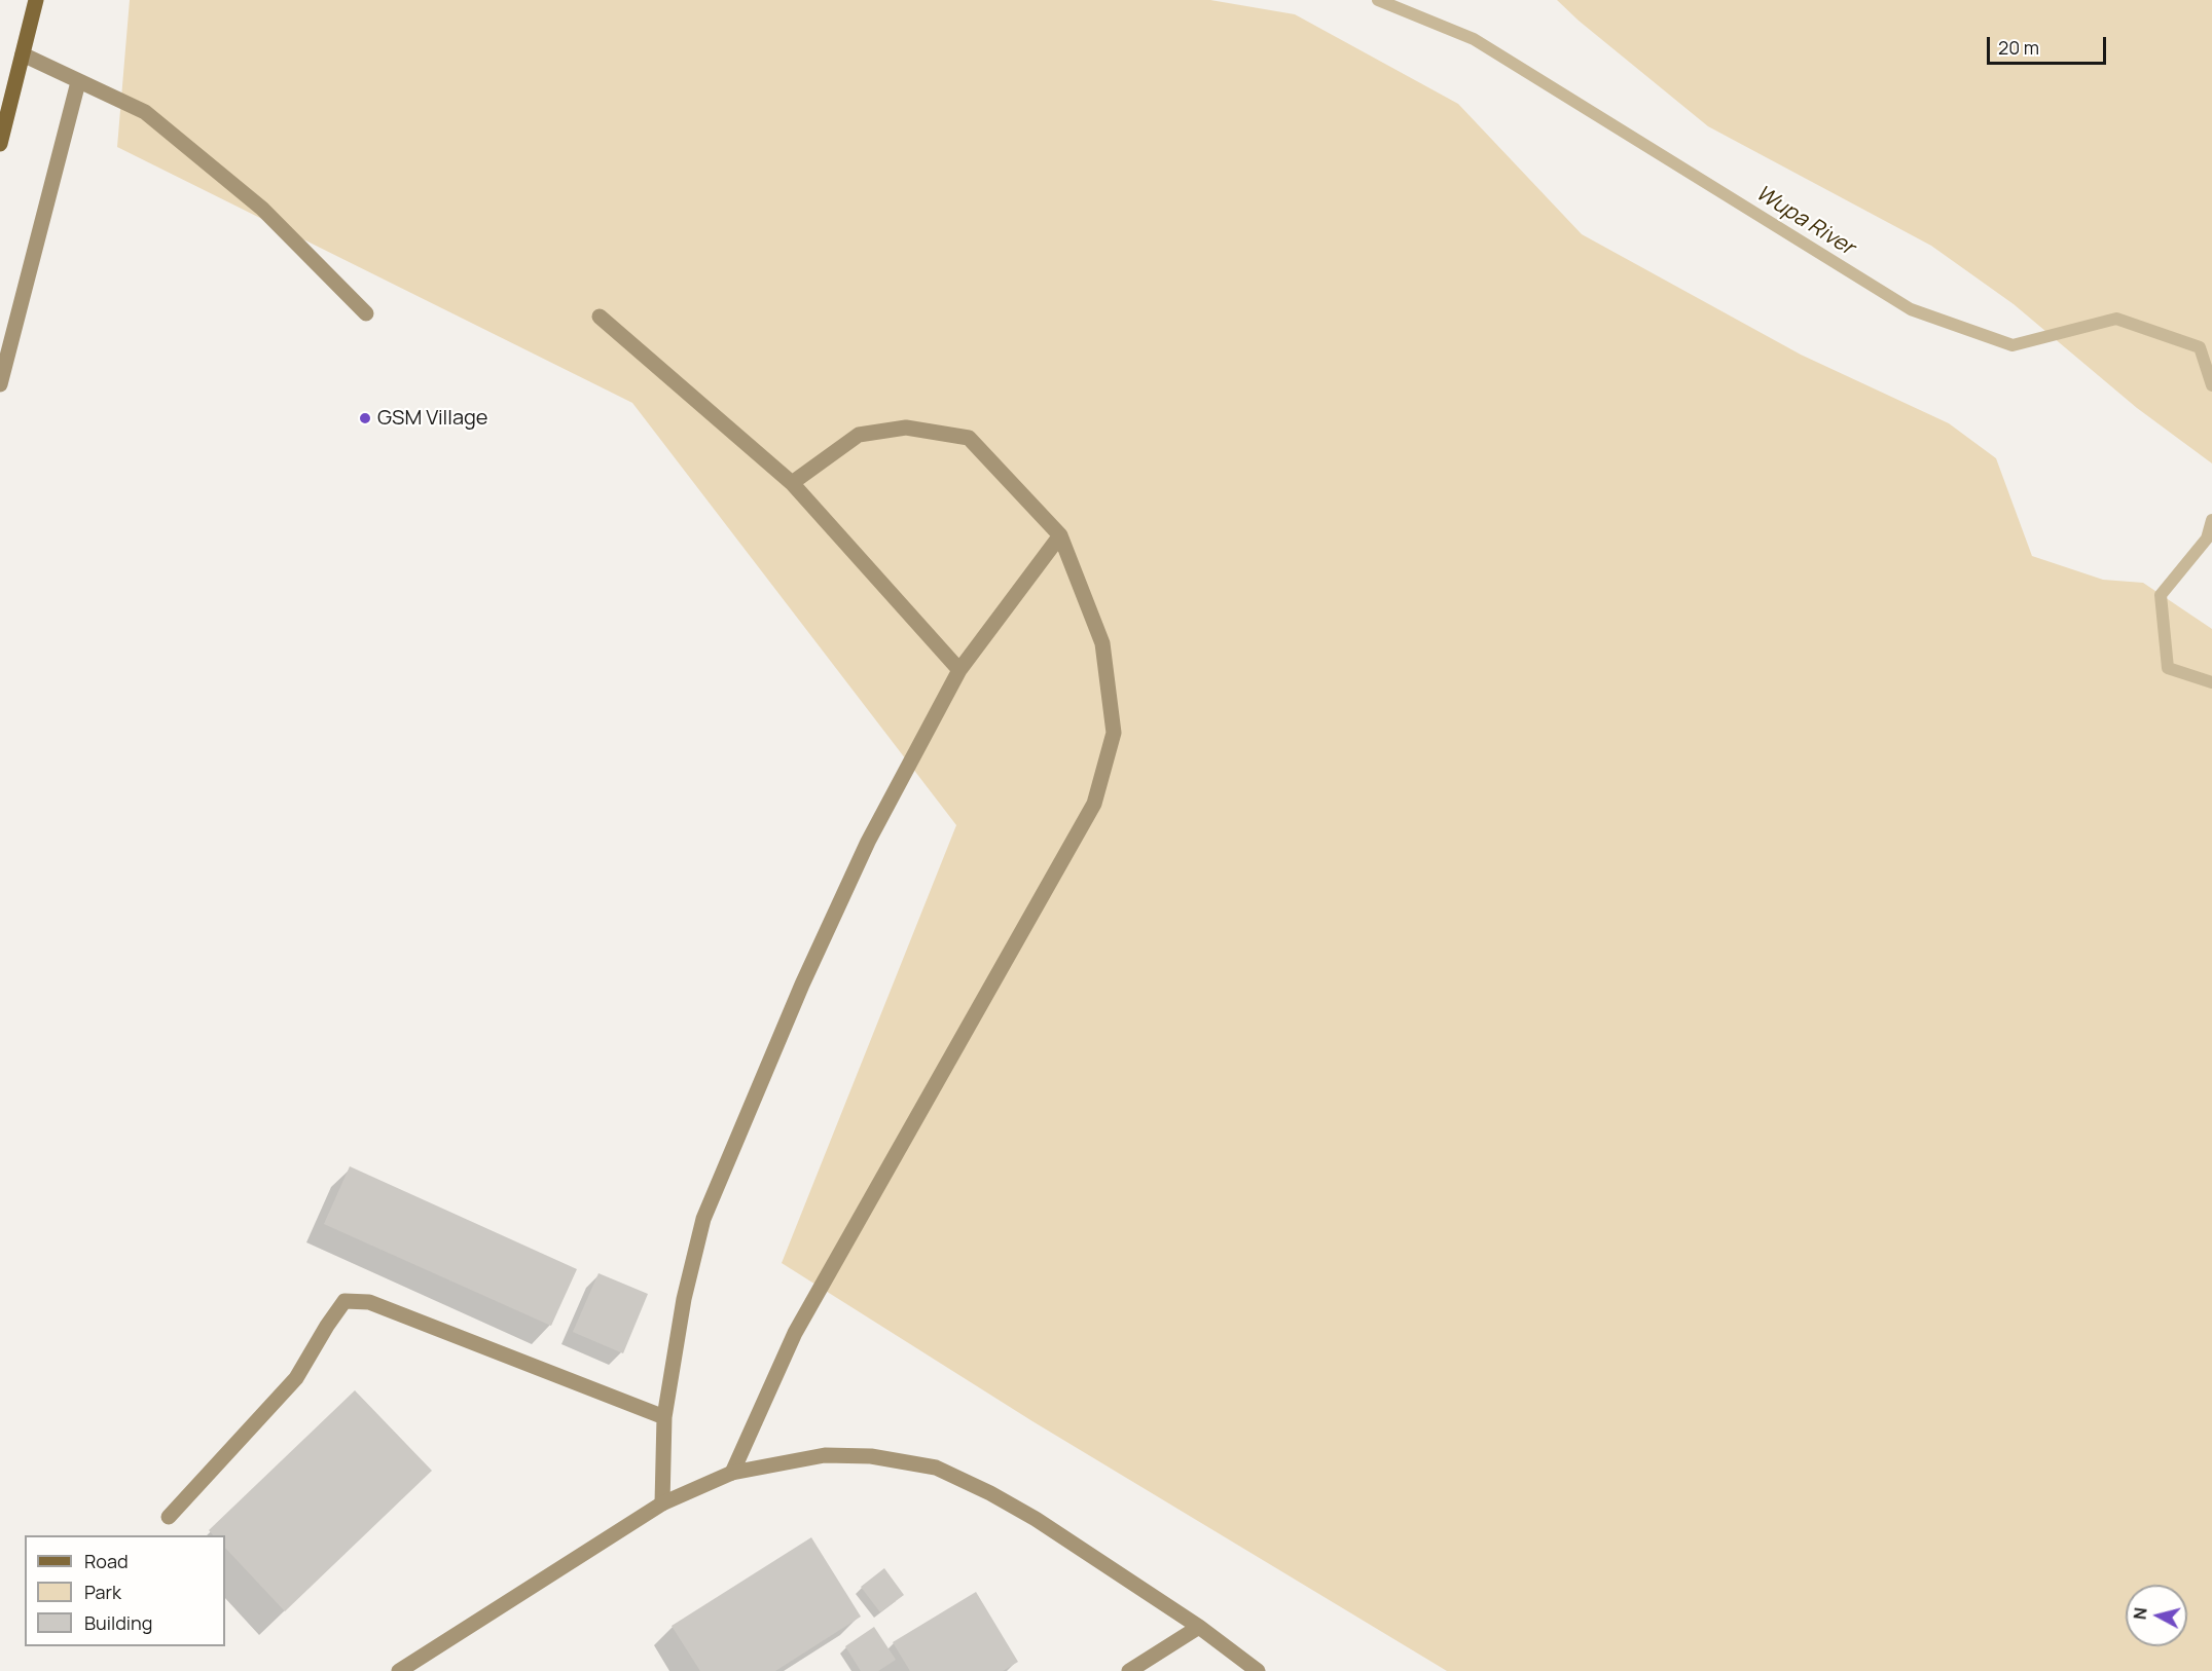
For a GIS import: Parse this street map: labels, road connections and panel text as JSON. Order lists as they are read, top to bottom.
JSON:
{
  "water": ["Wupa River"],
  "places": ["GSM Village"],
  "legend": ["Road", "Park", "Building"],
  "scale_bar": "20 m",
  "north": "left"
}
